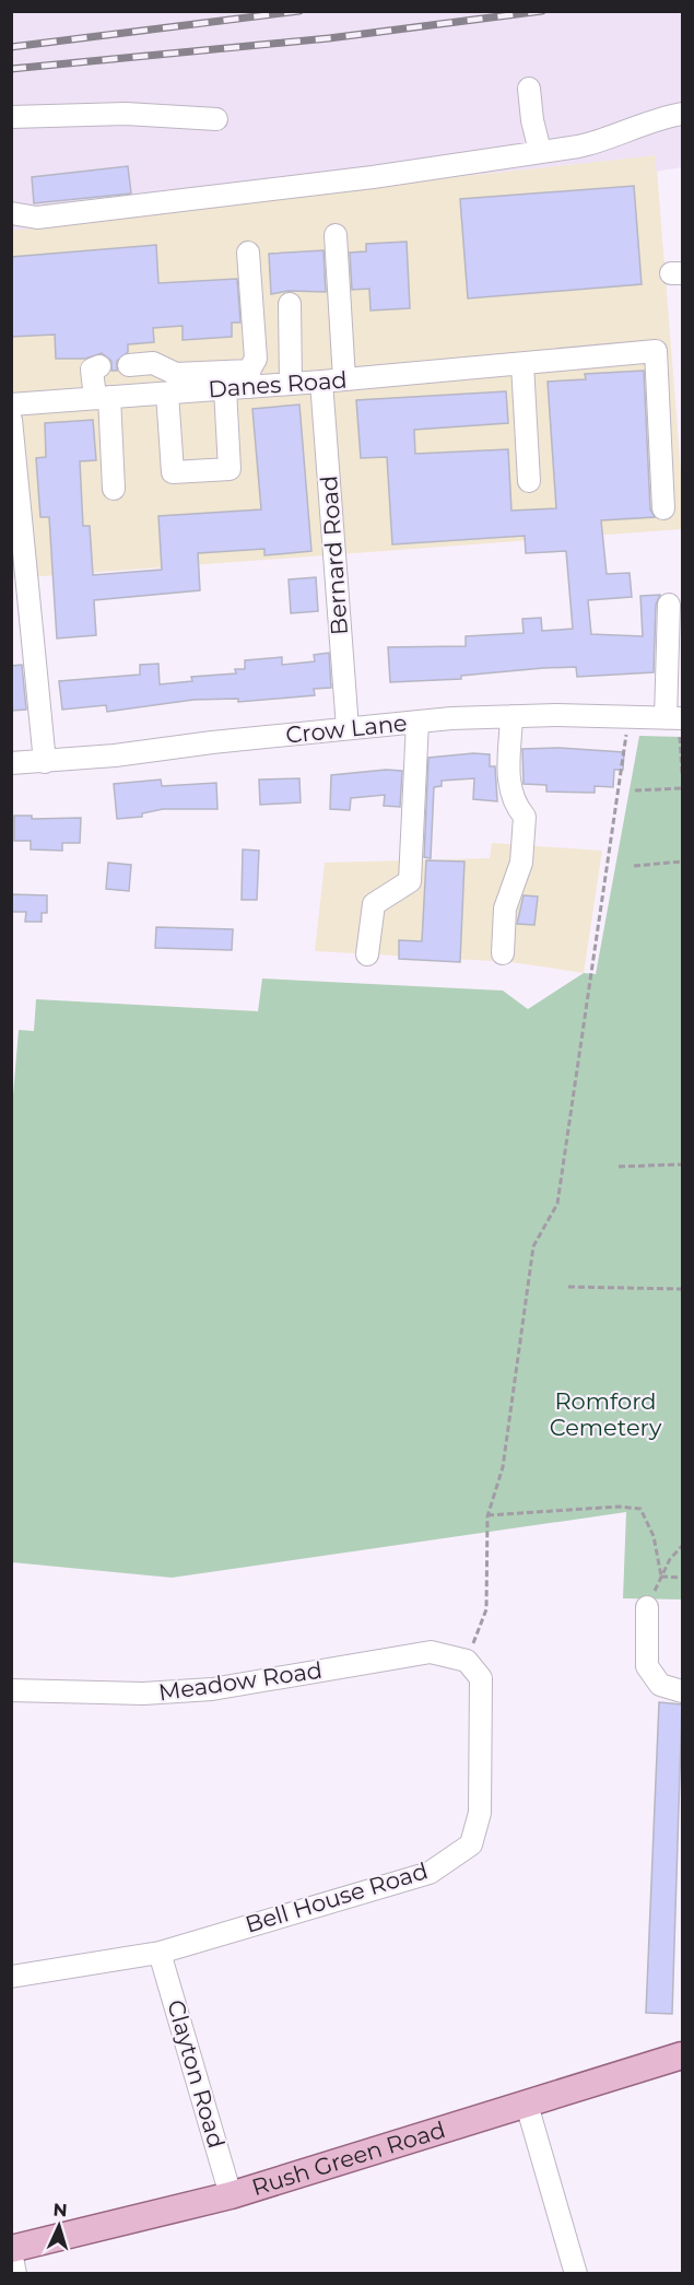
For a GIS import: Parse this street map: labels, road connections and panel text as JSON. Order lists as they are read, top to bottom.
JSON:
{
  "streets": {
    "main road": ["Rush Green Road"],
    "street": [
      "Danes Road",
      "Bernard Road",
      "Crow Lane",
      "Meadow Road",
      "Bell House Road",
      "Clayton Road"
    ]
  },
  "crossings": [
    ["Danes Road", "Bernard Road"],
    ["Bernard Road", "Crow Lane"],
    ["Meadow Road", "Bell House Road"],
    ["Bell House Road", "Clayton Road"],
    ["Clayton Road", "Rush Green Road"]
  ],
  "parks": ["Romford Cemetery"],
  "north": "top"
}
